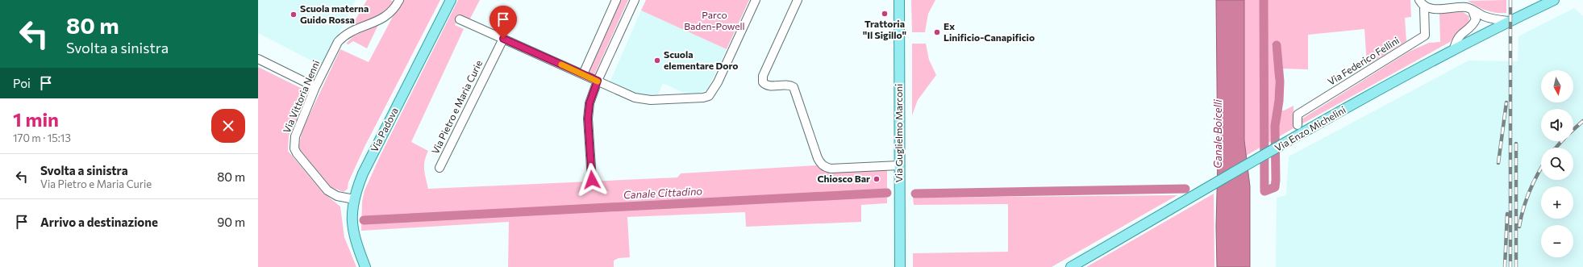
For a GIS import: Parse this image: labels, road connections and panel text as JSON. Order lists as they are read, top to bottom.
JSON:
{
  "streets": {
    "main road": ["Via Enzo Michelini", "Via Padova", "Via Guglielmo Marconi"],
    "street": ["Via Federico Fellini", "Via Vittoria Nenni", "Via Pietro e Maria Curie"]
  },
  "crossings": [
    ["Via Federico Fellini", "Via Enzo Michelini"],
    ["Via Vittoria Nenni", "Via Padova"]
  ],
  "water": ["Canale Boicelli", "Canale Cittadino"],
  "parks": ["Parco Baden-Powell"],
  "places": [
    "Trattoria \"Il Sigillo\"",
    "Scuola materna Guido Rossa",
    "Ex Linificio-Canapificio",
    "Scuola elementare Doro",
    "Chiosco Bar"
  ],
  "north": "bottom",
  "page": {
    "turn": ["80 m", "Svolta a sinistra"],
    "then": "Poi",
    "map_buttons": ["+", "−"],
    "heading": ["1 min", "170 m · 15:13"],
    "list": [
      {
        "name": "Svolta a sinistra",
        "note": "Via Pietro e Maria Curie",
        "value": "80 m"
      },
      {
        "name": "Arrivo a destinazione",
        "value": "90 m"
      }
    ]
  }
}
